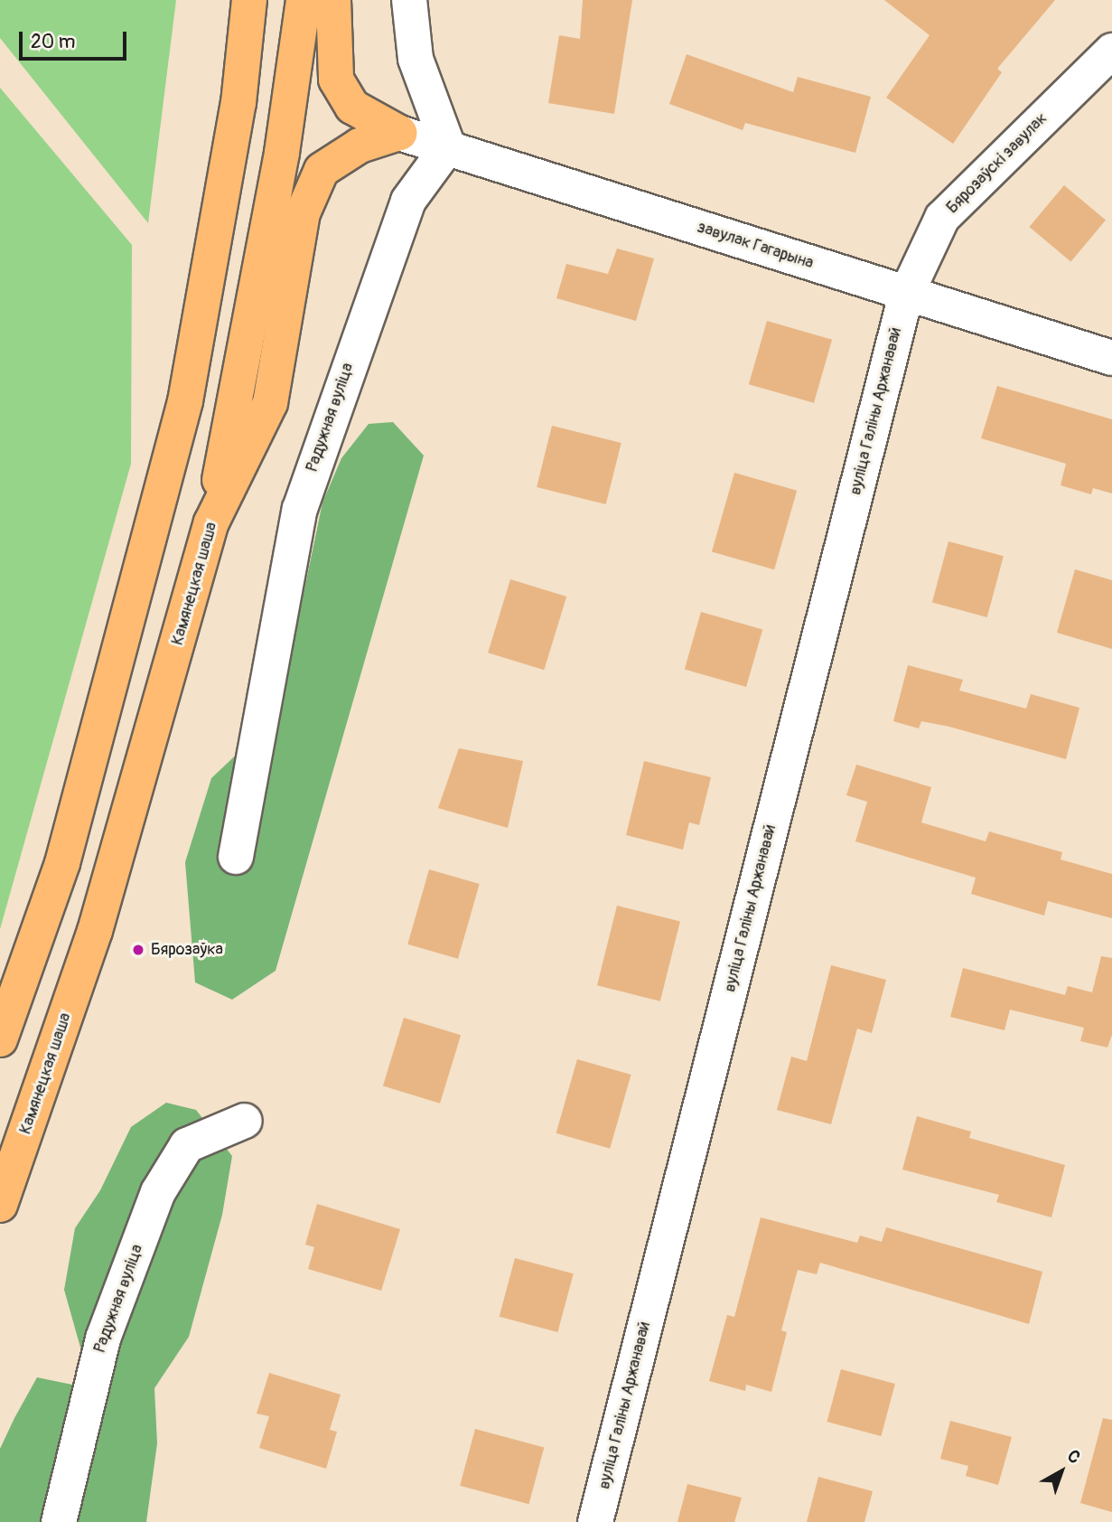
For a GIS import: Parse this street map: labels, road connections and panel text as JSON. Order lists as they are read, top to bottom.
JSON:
{
  "streets": {
    "main road": ["Камянецкая шаша"],
    "street": [
      "Бярозаўскі завулак",
      "завулак Гагарына",
      "вуліца Галіны Аржанавай",
      "Радужная вуліца"
    ]
  },
  "crossings": [
    ["Бярозаўскі завулак", "завулак Гагарына"],
    ["Бярозаўскі завулак", "вуліца Галіны Аржанавай"],
    ["завулак Гагарына", "вуліца Галіны Аржанавай"],
    ["завулак Гагарына", "Радужная вуліца"],
    ["завулак Гагарына", "Камянецкая шаша"]
  ],
  "places": ["Бярозаўка"],
  "scale_bar": "20 m",
  "north": "top right"
}
